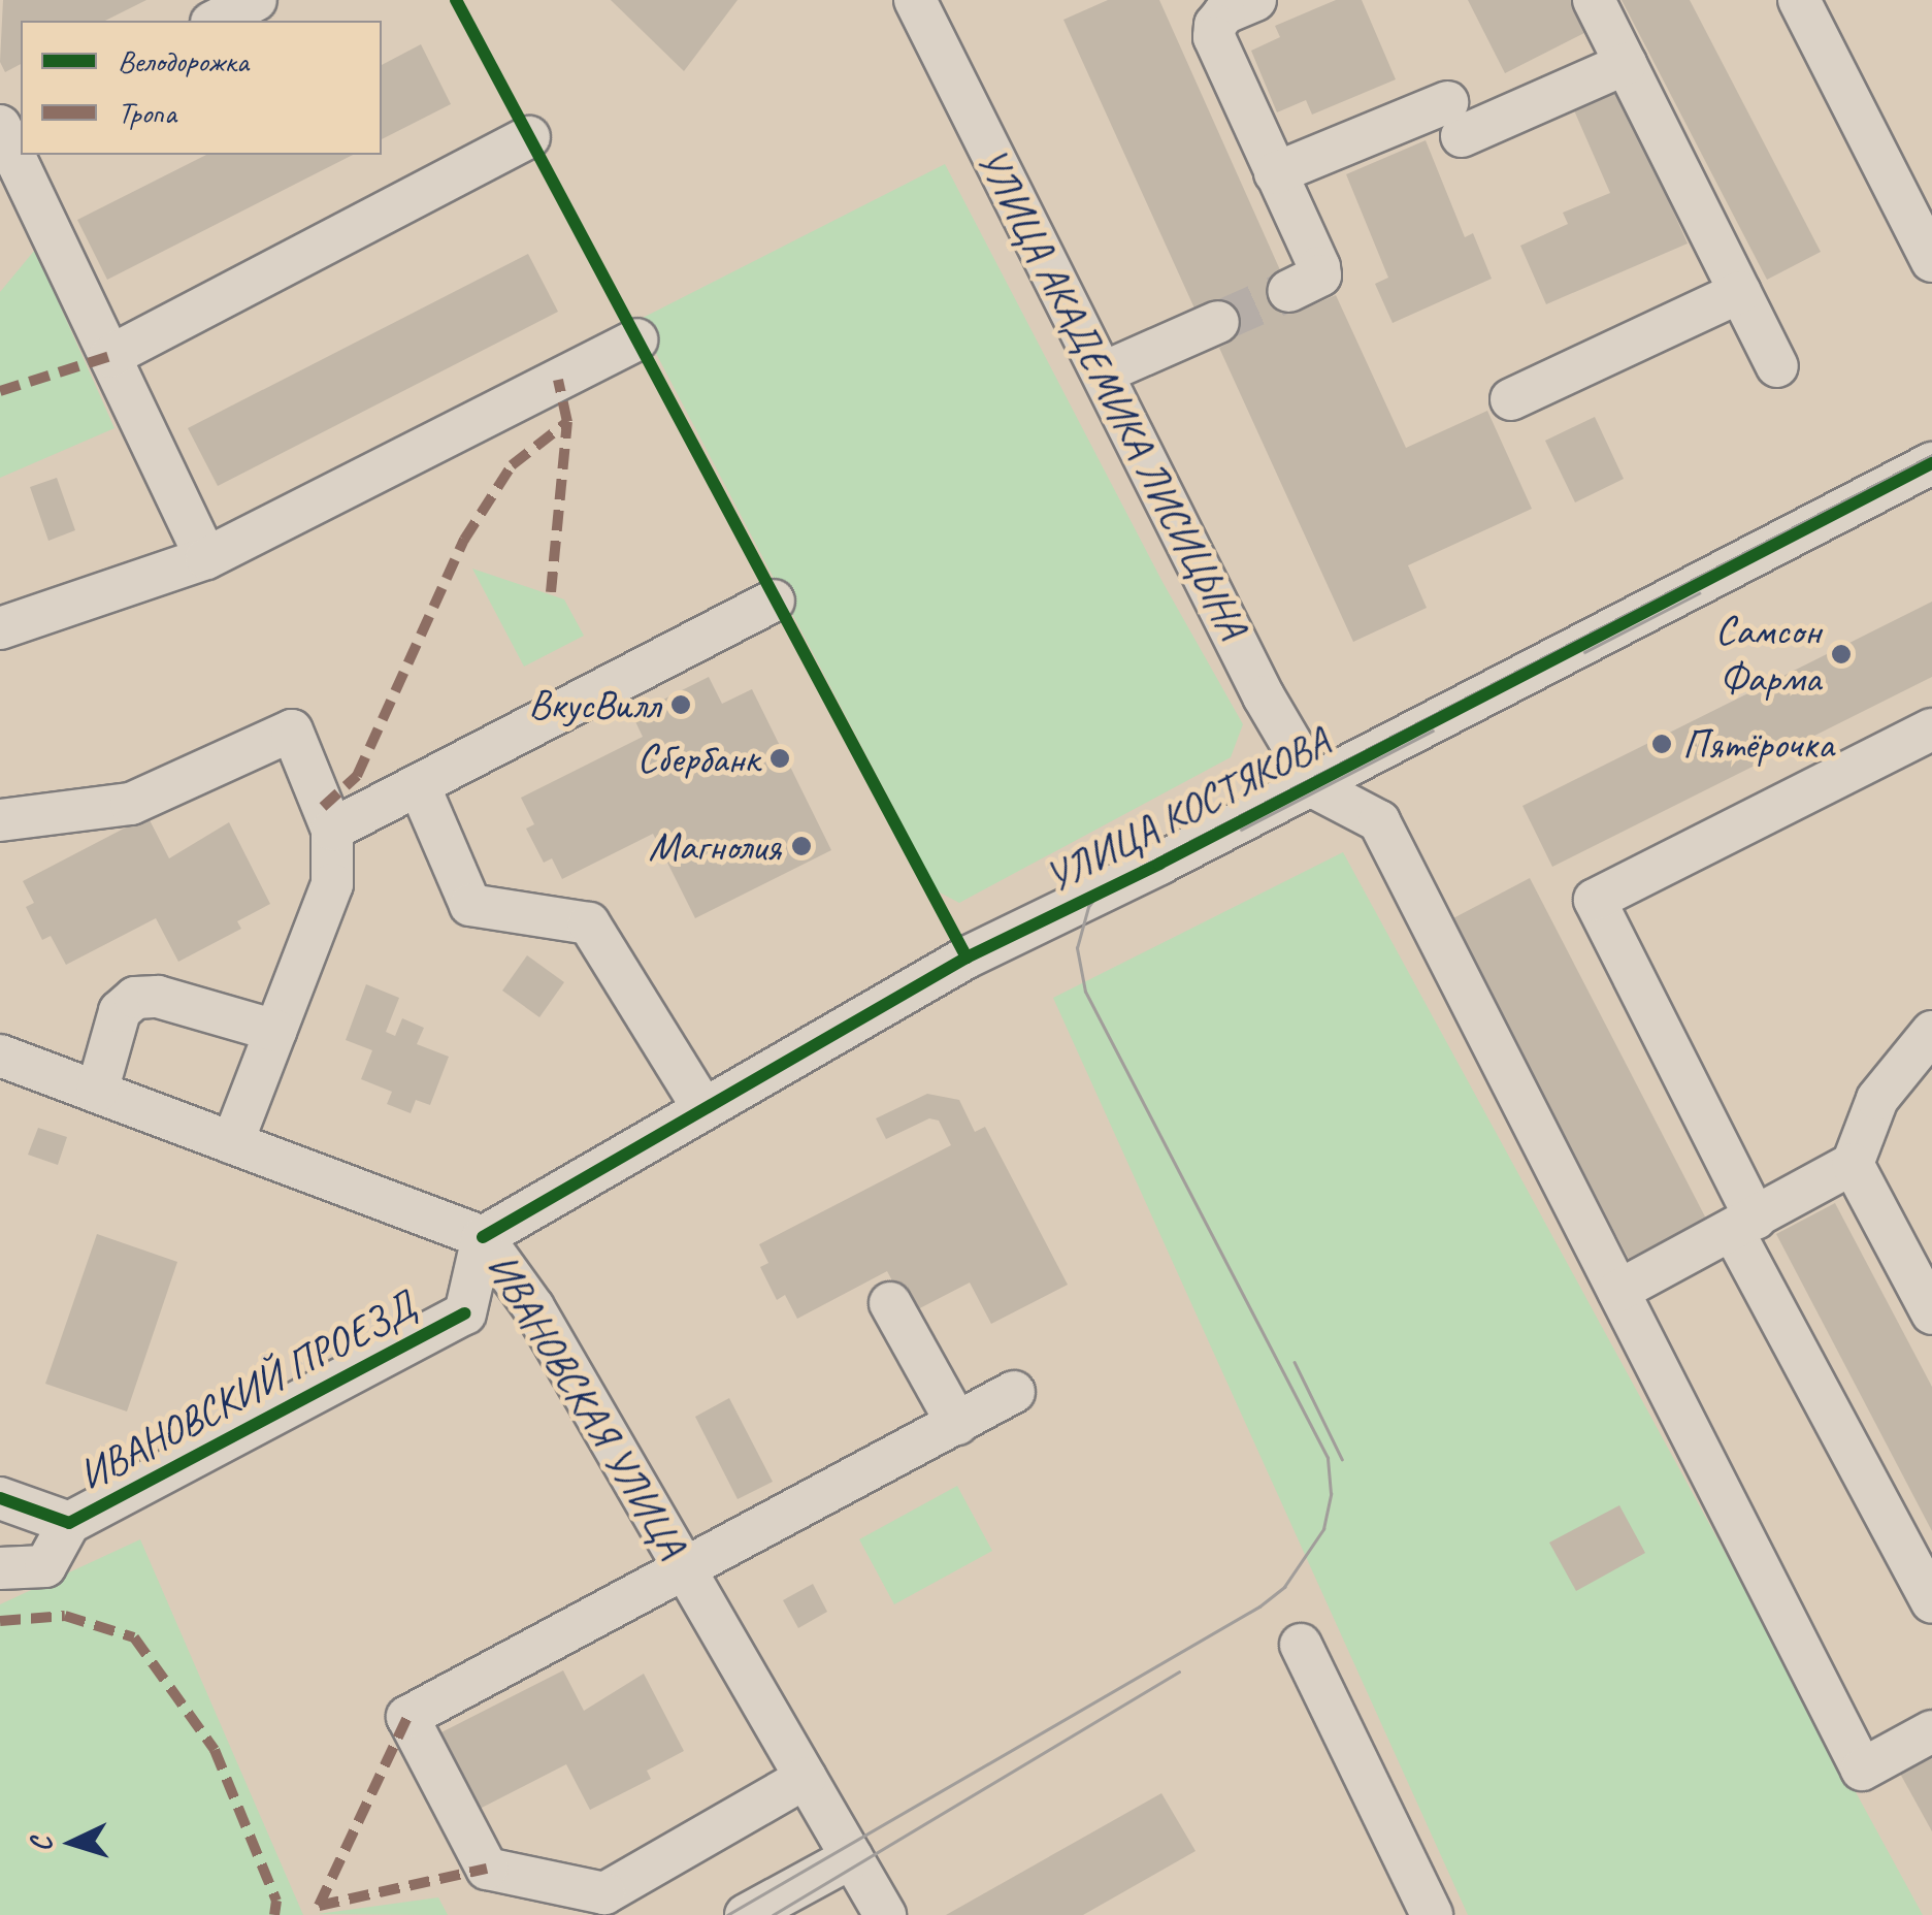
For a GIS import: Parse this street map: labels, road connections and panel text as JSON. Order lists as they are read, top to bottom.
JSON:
{
  "streets": {
    "street": [
      "УЛИЦА АКАДЕМИКА ЛИСИЦЫНА",
      "УЛИЦА КОСТЯКОВА",
      "ИВАНОВСКИЙ ПРОЕЗД",
      "ИВАНОВСКАЯ УЛИЦА"
    ]
  },
  "crossings": [
    ["УЛИЦА АКАДЕМИКА ЛИСИЦЫНА", "УЛИЦА КОСТЯКОВА"],
    ["УЛИЦА КОСТЯКОВА", "ИВАНОВСКИЙ ПРОЕЗД"],
    ["УЛИЦА КОСТЯКОВА", "ИВАНОВСКАЯ УЛИЦА"],
    ["ИВАНОВСКИЙ ПРОЕЗД", "ИВАНОВСКАЯ УЛИЦА"]
  ],
  "places": [
    "Самсон Фарма",
    "ВкусВилл",
    "Пятёрочка",
    "Сбербанк",
    "Магнолия"
  ],
  "legend": ["Велодорожка", "Тропа"],
  "north": "left"
}
